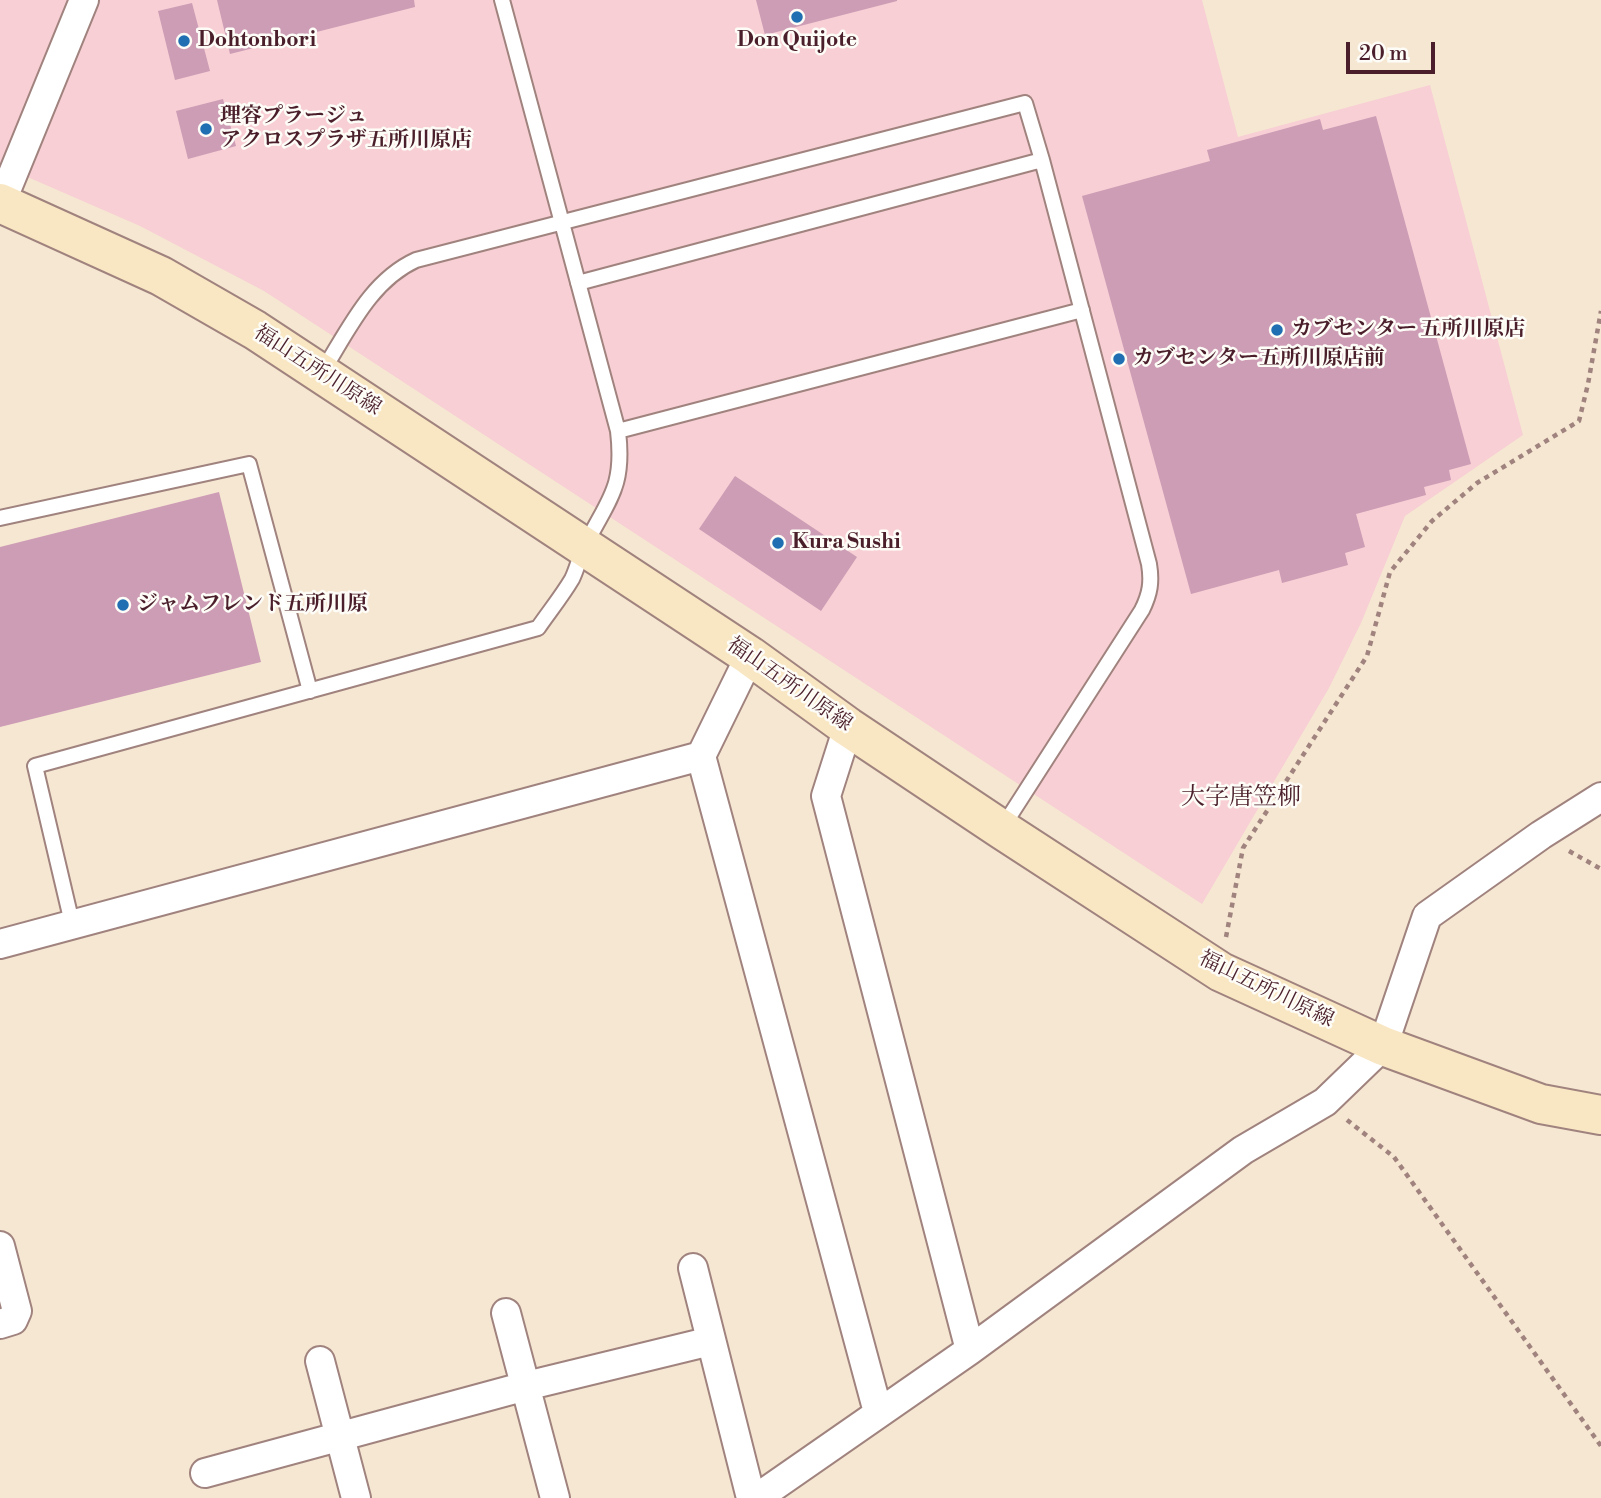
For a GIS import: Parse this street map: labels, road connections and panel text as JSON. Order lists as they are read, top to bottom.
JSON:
{
  "streets": {
    "main road": ["福山五所川原線"]
  },
  "districts": ["大字唐笠柳"],
  "places": [
    "Don Quijote",
    "Dohtonbori",
    "理容プラージュ アクロスプラザ五所川原店",
    "カブセンター 五所川原店",
    "カブセンター五所川原店前",
    "Kura Sushi",
    "ジャムフレンド五所川原"
  ],
  "scale_bar": "20 m"
}
